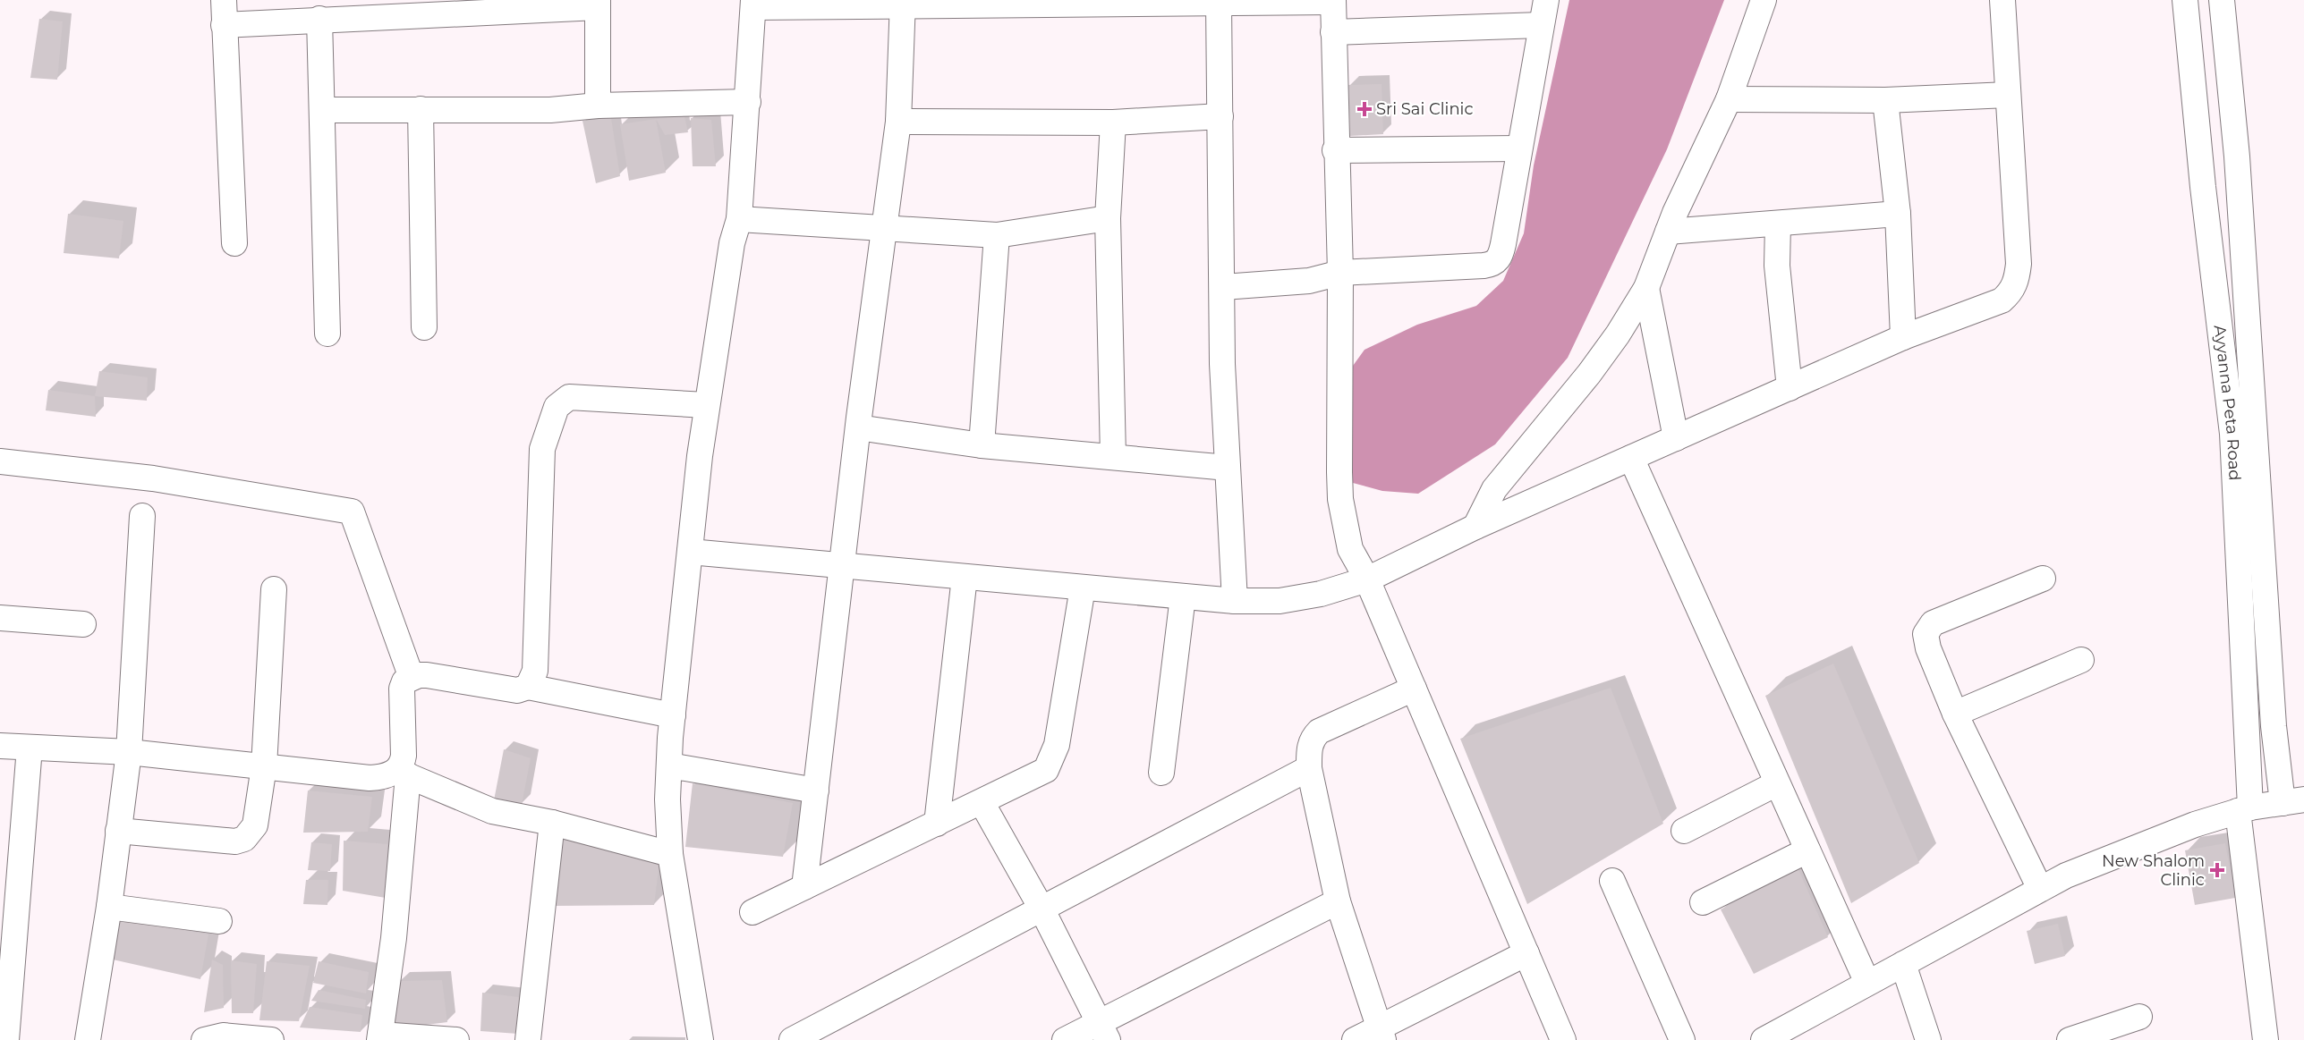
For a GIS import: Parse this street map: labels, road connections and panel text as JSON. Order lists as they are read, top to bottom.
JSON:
{
  "streets": {
    "street": ["Ayyanna Peta Road"]
  },
  "places": {
    "health": ["Sri Sai Clinic", "New Shalom Clinic"]
  }
}
